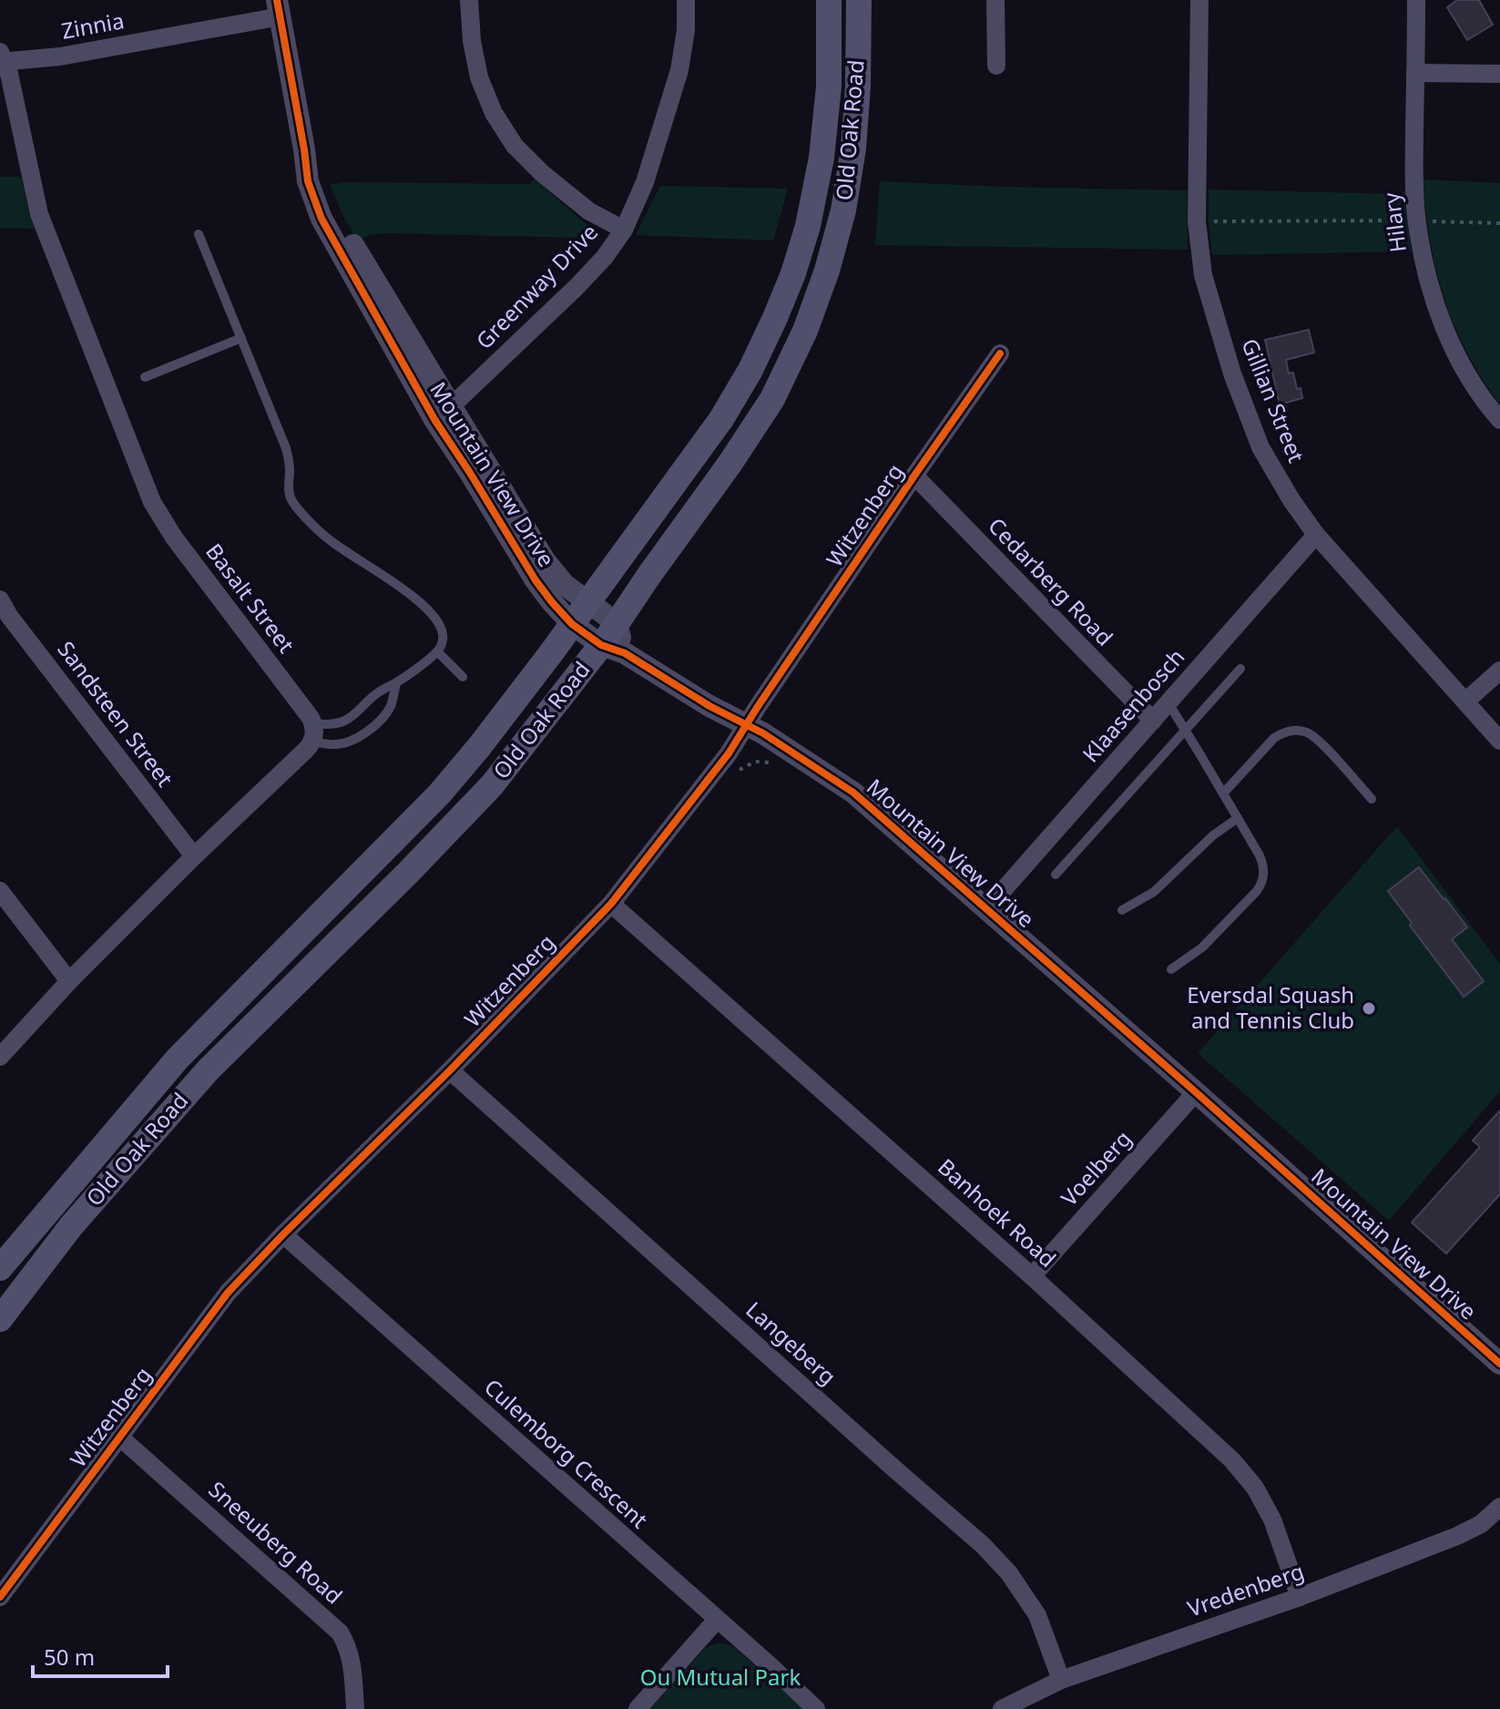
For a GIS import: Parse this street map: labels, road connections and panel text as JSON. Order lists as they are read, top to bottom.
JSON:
{
  "streets": {
    "main road": ["Old Oak Road"],
    "street": [
      "Zinnia",
      "Hilary",
      "Greenway Drive",
      "Gillian Street",
      "Mountain View Drive",
      "Witzenberg",
      "Cedarberg Road",
      "Basalt Street",
      "Klaasenbosch",
      "Sandsteen Street",
      "Voelberg",
      "Banhoek Road",
      "Langeberg",
      "Culemborg Crescent",
      "Sneeuberg Road",
      "Vredenberg"
    ]
  },
  "crossings": [
    ["Zinnia", "Mountain View Drive"],
    ["Zinnia", "Basalt Street"],
    ["Old Oak Road", "Mountain View Drive"],
    ["Greenway Drive", "Mountain View Drive"],
    ["Gillian Street", "Klaasenbosch"],
    ["Mountain View Drive", "Witzenberg"],
    ["Mountain View Drive", "Klaasenbosch"],
    ["Mountain View Drive", "Voelberg"],
    ["Witzenberg", "Cedarberg Road"],
    ["Witzenberg", "Banhoek Road"],
    ["Witzenberg", "Langeberg"],
    ["Witzenberg", "Culemborg Crescent"],
    ["Witzenberg", "Sneeuberg Road"],
    ["Cedarberg Road", "Klaasenbosch"],
    ["Voelberg", "Banhoek Road"],
    ["Banhoek Road", "Vredenberg"],
    ["Langeberg", "Vredenberg"]
  ],
  "parks": ["Ou Mutual Park"],
  "places": ["Eversdal Squash and Tennis Club"],
  "scale_bar": "50 m"
}
